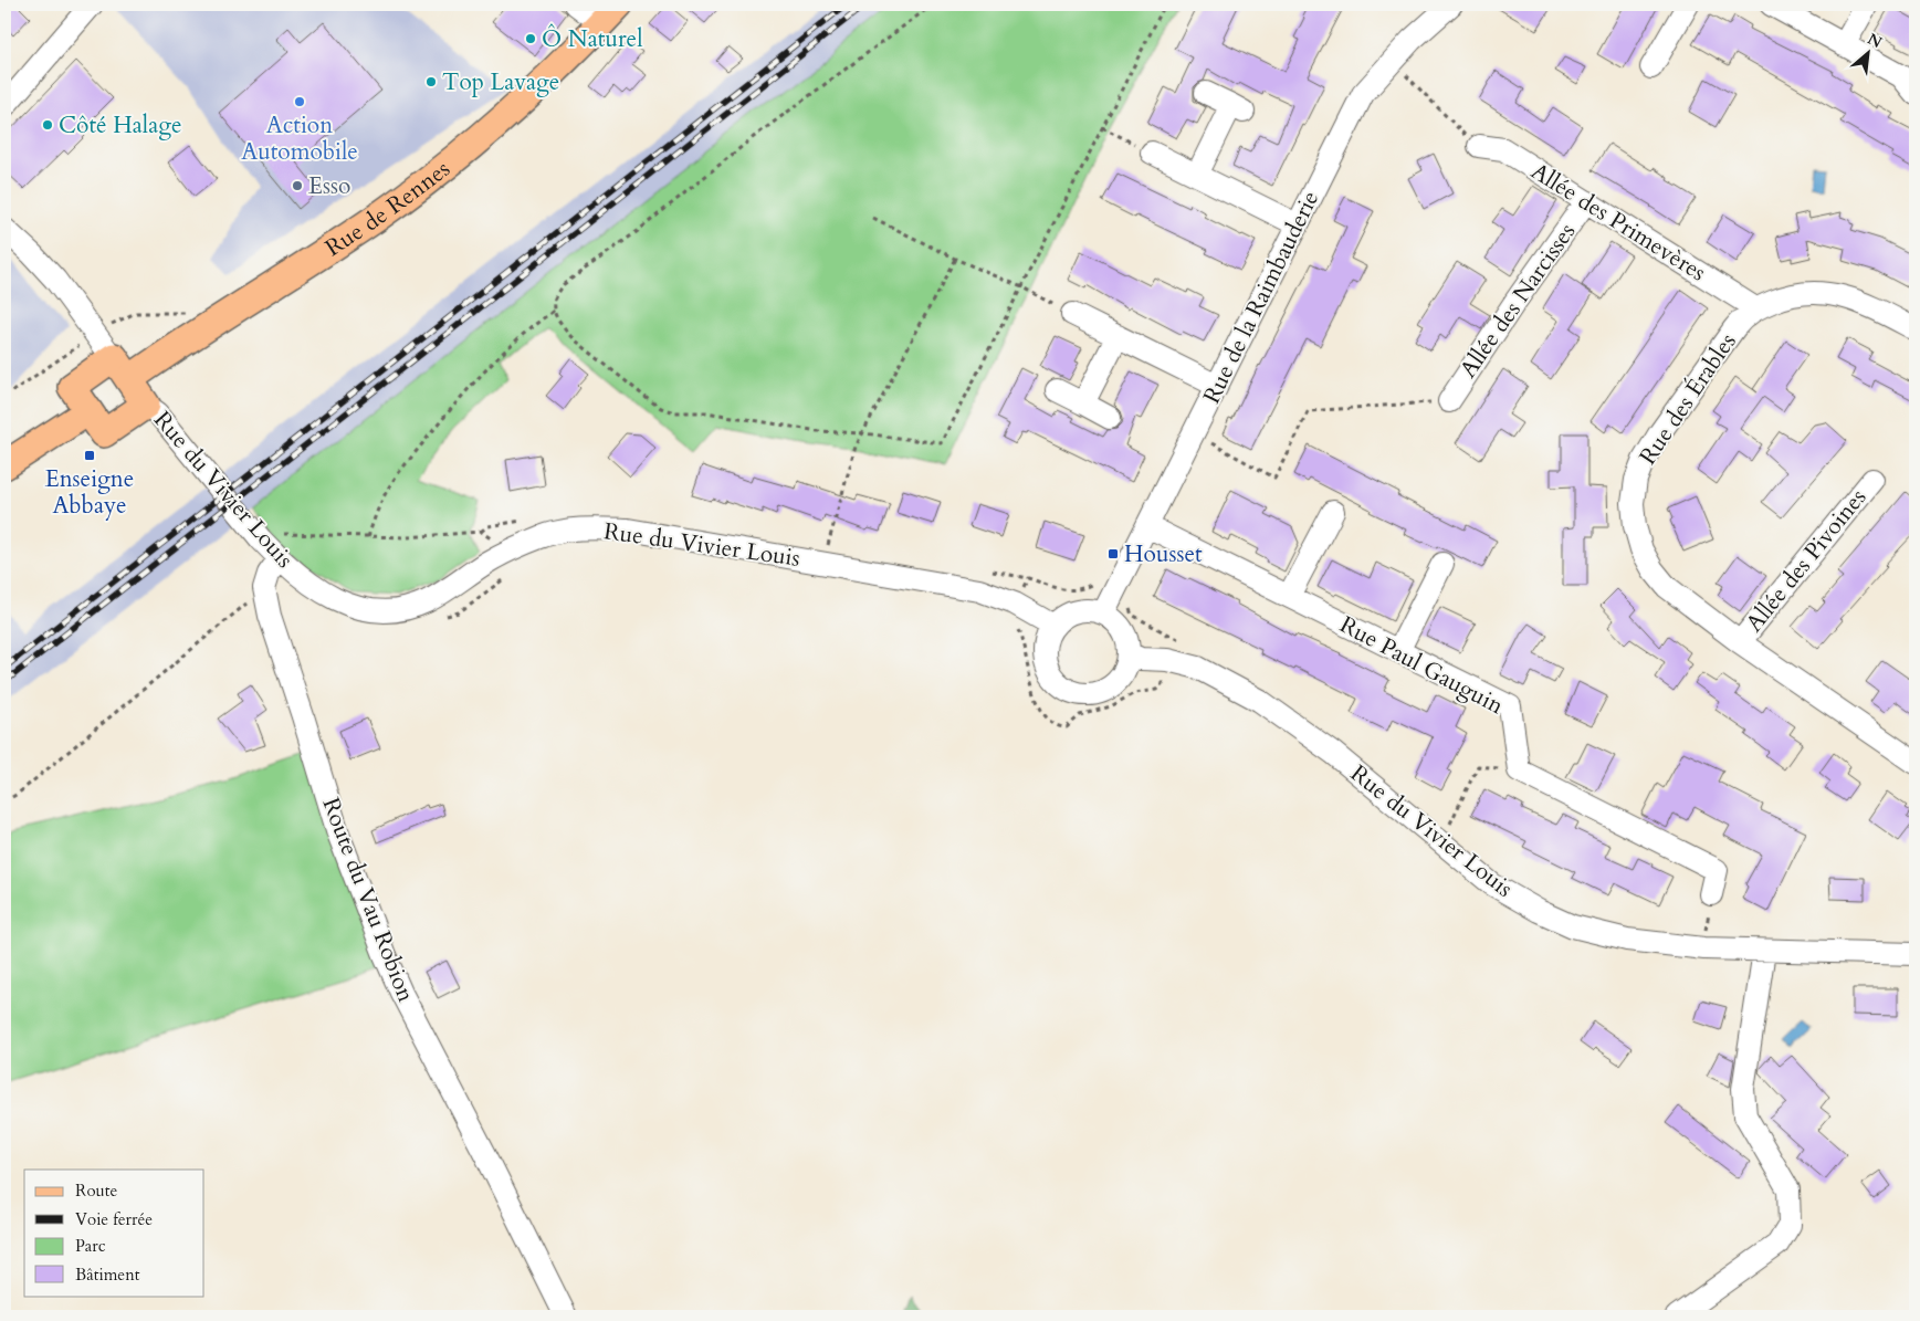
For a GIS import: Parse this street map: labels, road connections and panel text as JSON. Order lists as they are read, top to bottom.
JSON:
{
  "streets": {
    "main road": ["Rue de Rennes"],
    "street": [
      "Allée des Primevères",
      "Rue de la Raimbauderie",
      "Allée des Narcisses",
      "Rue des Érables",
      "Rue du Vivier Louis",
      "Allée des Pivoines",
      "Rue Paul Gauguin",
      "Route du Vau Robion"
    ]
  },
  "crossings": [
    ["Allée des Primevères", "Allée des Narcisses"],
    ["Allée des Primevères", "Rue des Érables"],
    ["Rue de la Raimbauderie", "Rue du Vivier Louis"],
    ["Rue de la Raimbauderie", "Rue Paul Gauguin"],
    ["Rue des Érables", "Allée des Pivoines"]
  ],
  "places": {
    "other": [
      "Ô Naturel",
      "Top Lavage",
      "Action Automobile",
      "Côté Halage",
      "Esso"
    ],
    "transit": ["Enseigne Abbaye", "Housset"]
  },
  "legend": [
    "Route",
    "Voie ferrée",
    "Parc",
    "Bâtiment"
  ],
  "north": "top right"
}
